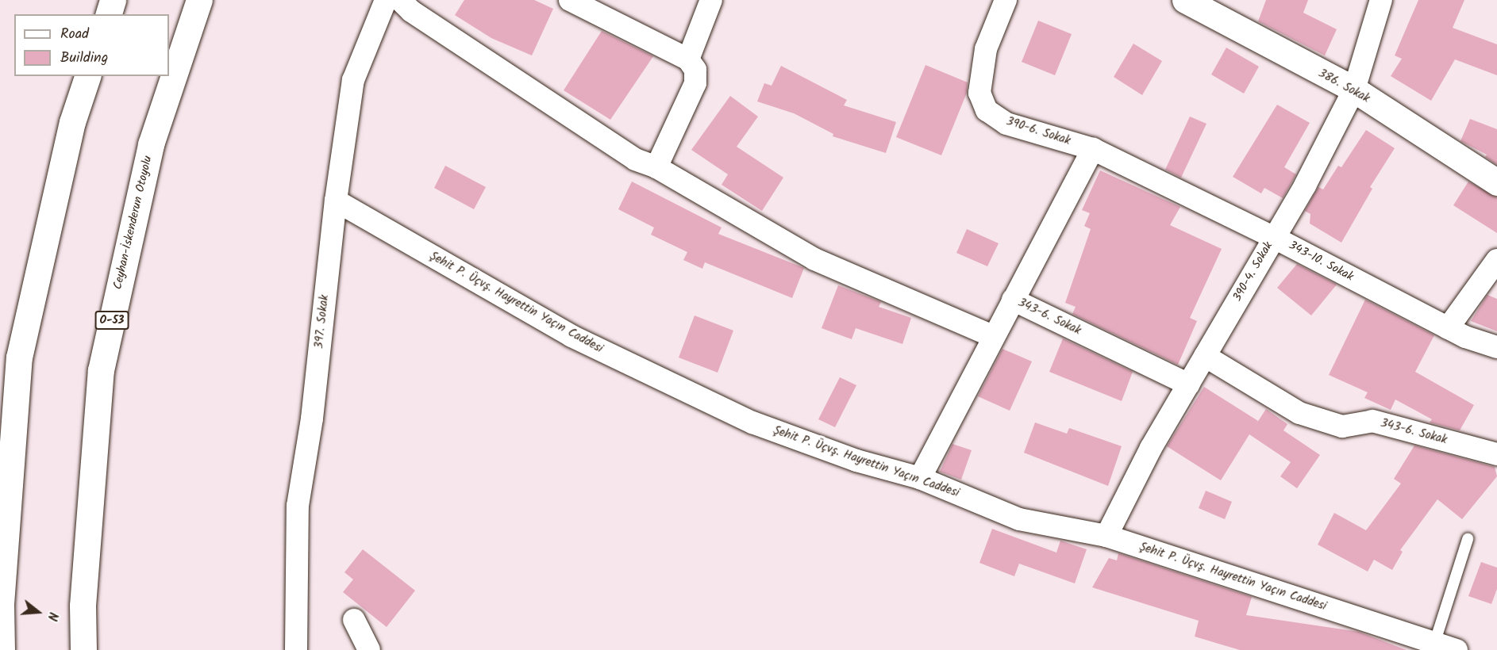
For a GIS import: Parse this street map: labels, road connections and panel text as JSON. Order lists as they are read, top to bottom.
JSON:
{
  "streets": {
    "main road": ["386. Sokak", "Ceyhan-İskenderun Otoyolu", "O-53"],
    "street": [
      "390-6. Sokak",
      "343-10. Sokak",
      "390-4. Sokak",
      "Şehit P. Üçvş. Hayrettin Yaçın Caddesi",
      "343-6. Sokak",
      "397. Sokak"
    ]
  },
  "crossings": [
    ["386. Sokak", "390-4. Sokak"],
    ["390-6. Sokak", "343-10. Sokak"],
    ["343-10. Sokak", "390-4. Sokak"],
    ["390-4. Sokak", "Şehit P. Üçvş. Hayrettin Yaçın Caddesi"],
    ["390-4. Sokak", "343-6. Sokak"],
    ["Şehit P. Üçvş. Hayrettin Yaçın Caddesi", "397. Sokak"]
  ],
  "legend": ["Road", "Building"],
  "north": "right"
}
